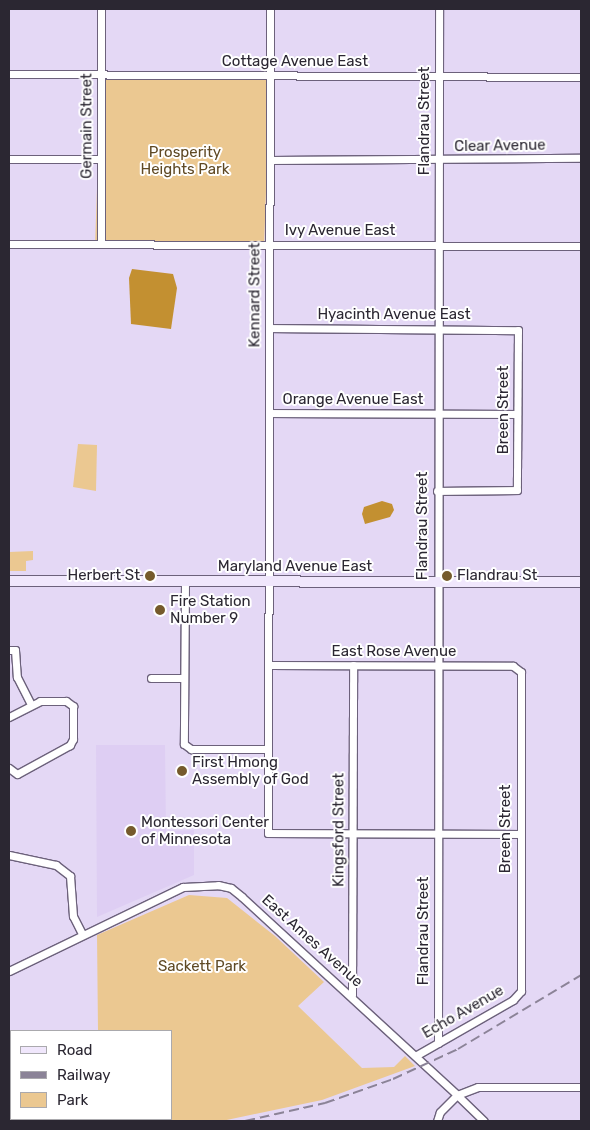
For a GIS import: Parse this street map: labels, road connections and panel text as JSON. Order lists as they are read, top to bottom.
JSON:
{
  "streets": {
    "main road": ["Maryland Avenue East"],
    "street": [
      "Cottage Avenue East",
      "Flandrau Street",
      "Germain Street",
      "Clear Avenue",
      "Ivy Avenue East",
      "Kennard Street",
      "Hyacinth Avenue East",
      "Orange Avenue East",
      "Breen Street",
      "East Rose Avenue",
      "Kingsford Street",
      "East Ames Avenue",
      "Echo Avenue"
    ]
  },
  "crossings": [
    ["Cottage Avenue East", "Flandrau Street"],
    ["Cottage Avenue East", "Germain Street"],
    ["Cottage Avenue East", "Kennard Street"],
    ["Flandrau Street", "Clear Avenue"],
    ["Flandrau Street", "Ivy Avenue East"],
    ["Flandrau Street", "Hyacinth Avenue East"],
    ["Flandrau Street", "Orange Avenue East"],
    ["Flandrau Street", "Breen Street"],
    ["Flandrau Street", "Maryland Avenue East"],
    ["Flandrau Street", "East Rose Avenue"],
    ["Flandrau Street", "Echo Avenue"],
    ["Germain Street", "Ivy Avenue East"],
    ["Clear Avenue", "Kennard Street"],
    ["Ivy Avenue East", "Kennard Street"],
    ["Kennard Street", "Hyacinth Avenue East"],
    ["Kennard Street", "Orange Avenue East"],
    ["Kennard Street", "Maryland Avenue East"],
    ["Kennard Street", "East Rose Avenue"],
    ["Kennard Street", "Kingsford Street"],
    ["Hyacinth Avenue East", "Breen Street"],
    ["Orange Avenue East", "Breen Street"],
    ["Breen Street", "East Rose Avenue"],
    ["Breen Street", "Echo Avenue"],
    ["East Rose Avenue", "Kingsford Street"],
    ["Kingsford Street", "East Ames Avenue"],
    ["East Ames Avenue", "Echo Avenue"]
  ],
  "parks": ["Prosperity Heights Park", "Sackett Park"],
  "places": [
    "Herbert St",
    "Flandrau St",
    "Fire Station Number 9",
    "First Hmong Assembly of God",
    "Montessori Center of Minnesota"
  ],
  "legend": ["Road", "Railway", "Park"]
}
